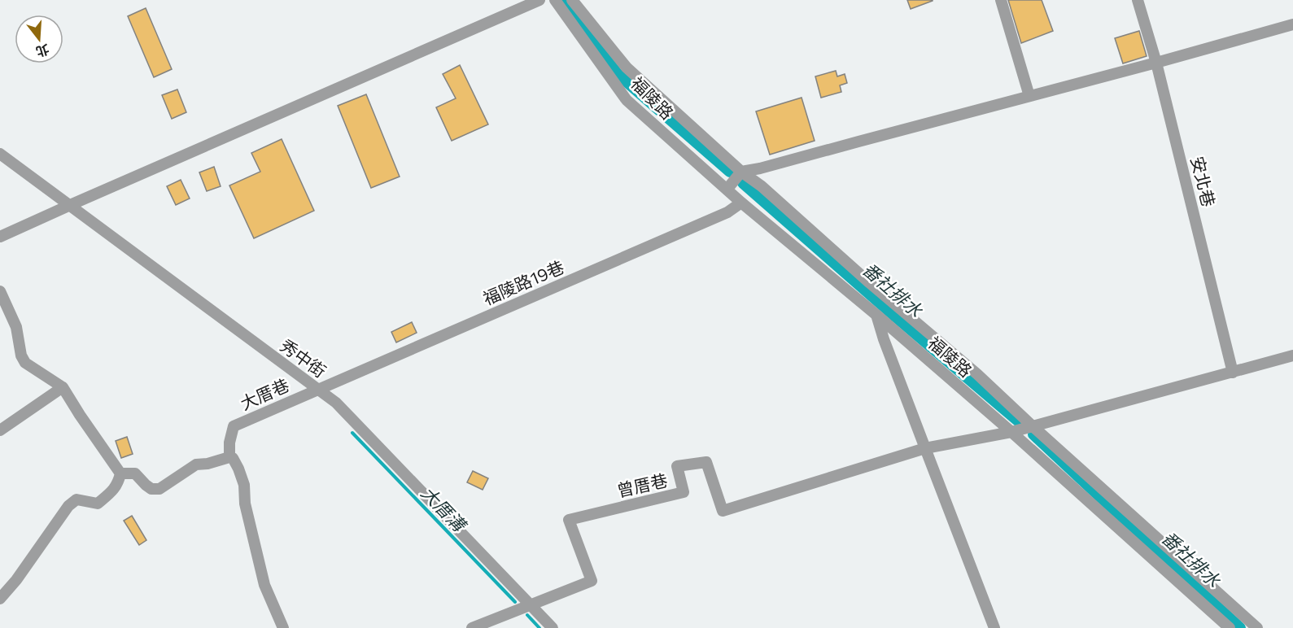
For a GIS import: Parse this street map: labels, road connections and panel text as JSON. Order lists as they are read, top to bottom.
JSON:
{
  "streets": {
    "street": [
      "福陵路",
      "安北巷",
      "福陵路19巷",
      "秀中街",
      "大厝巷",
      "曾厝巷"
    ]
  },
  "crossings": [
    ["福陵路", "福陵路19巷"],
    ["福陵路", "曾厝巷"],
    ["福陵路19巷", "秀中街"],
    ["福陵路19巷", "大厝巷"],
    ["秀中街", "大厝巷"],
    ["秀中街", "曾厝巷"]
  ],
  "water": ["番社排水", "大厝溝"],
  "north": "bottom"
}
